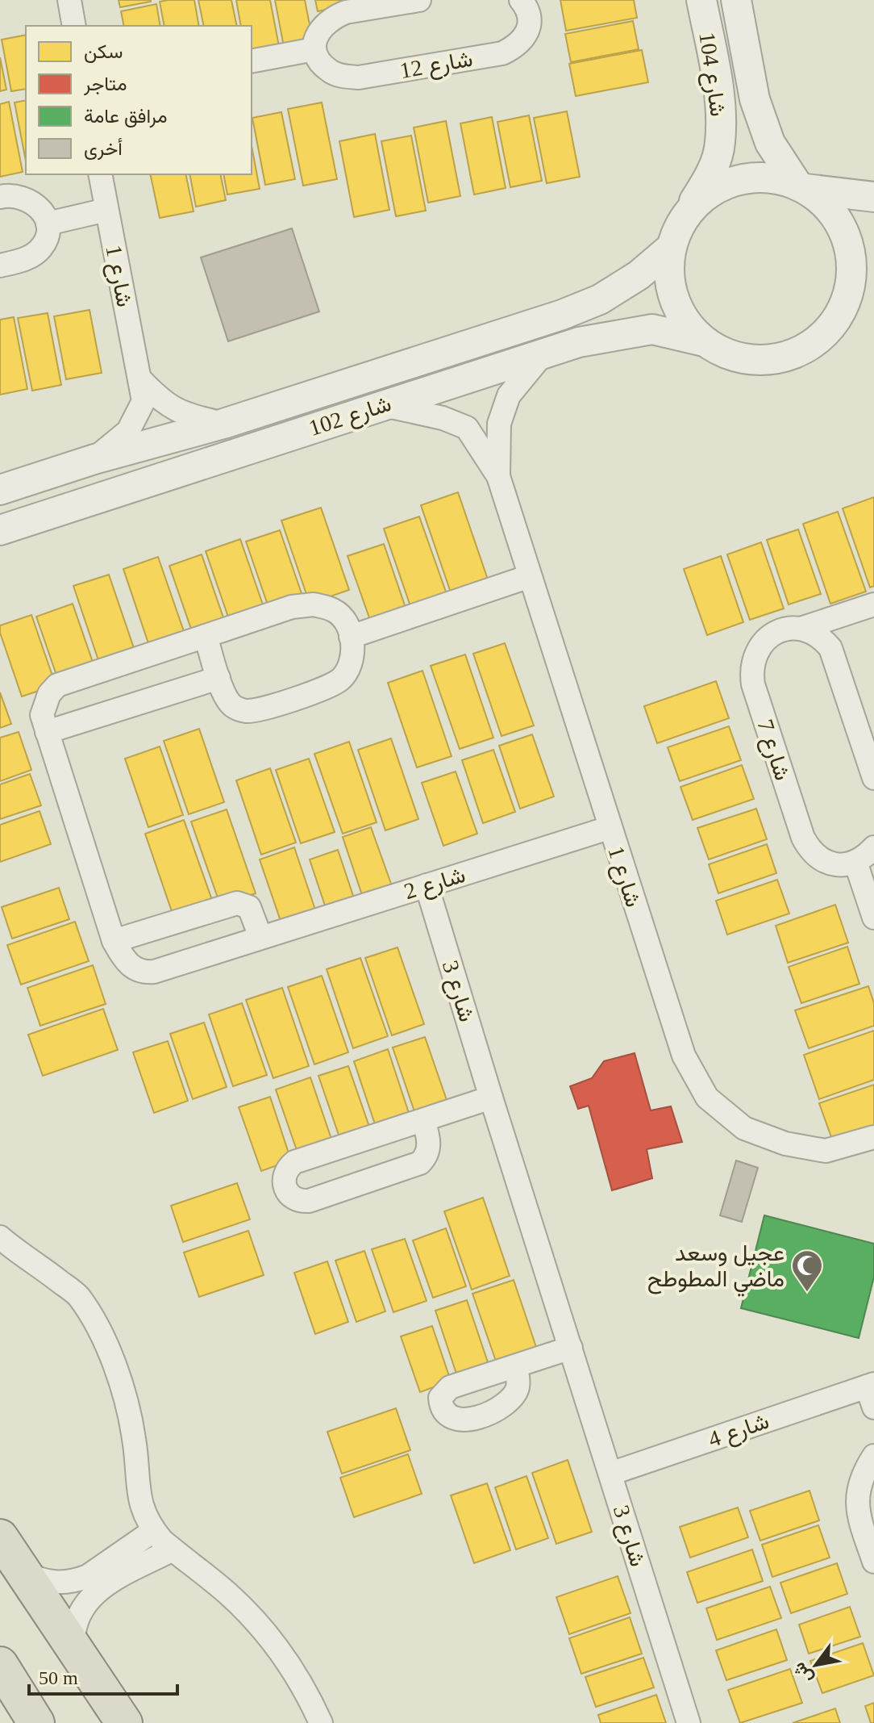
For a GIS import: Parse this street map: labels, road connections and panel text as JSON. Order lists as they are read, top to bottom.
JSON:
{
  "streets": {
    "street": [
      "شارع 12",
      "شارع 104",
      "شارع 1",
      "شارع 102",
      "شارع 7",
      "شارع 2",
      "شارع 3",
      "شارع 4"
    ]
  },
  "crossings": [
    ["شارع 104", "شارع 102"],
    ["شارع 1", "شارع 102"],
    ["شارع 1", "شارع 2"],
    ["شارع 2", "شارع 3"],
    ["شارع 3", "شارع 4"]
  ],
  "places": {
    "mosque": ["عجيل وسعد ماضي المطوطح"]
  },
  "legend": [
    "سكن",
    "متاجر",
    "مرافق عامة",
    "أخرى"
  ],
  "scale_bar": "50 m",
  "north": "bottom left"
}
